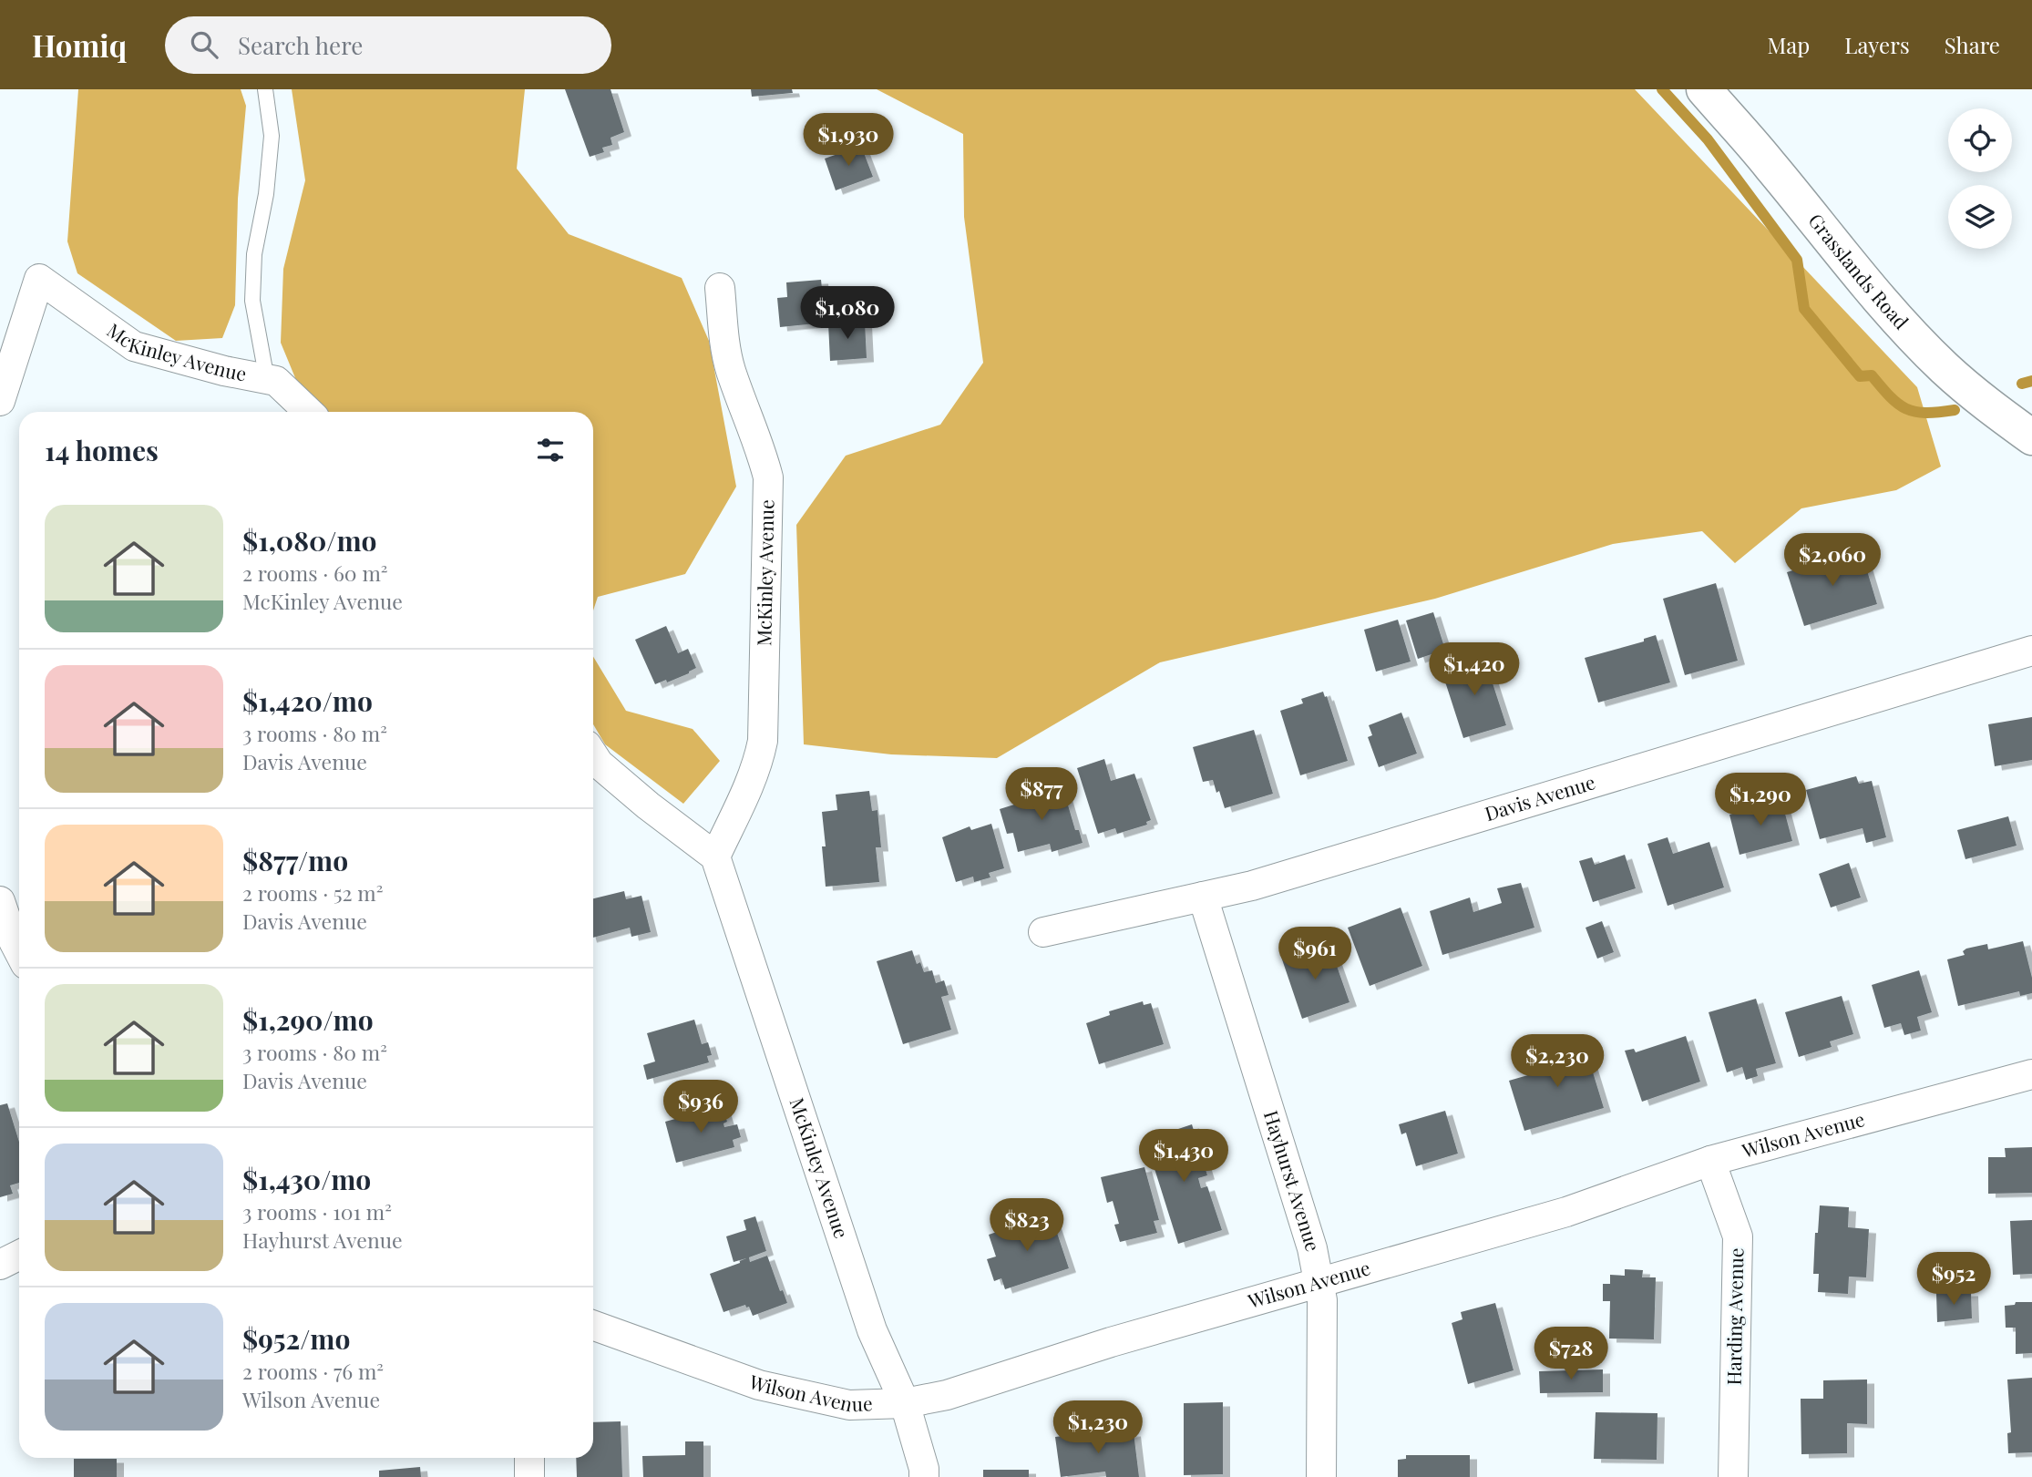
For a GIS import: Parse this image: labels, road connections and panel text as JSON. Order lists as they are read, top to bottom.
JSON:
{
  "streets": {
    "main road": ["Grasslands Road"],
    "street": [
      "McKinley Avenue",
      "Davis Avenue",
      "Wilson Avenue",
      "Hayhurst Avenue",
      "Harding Avenue"
    ]
  },
  "crossings": [
    ["McKinley Avenue", "Wilson Avenue"],
    ["Davis Avenue", "Hayhurst Avenue"],
    ["Wilson Avenue", "Hayhurst Avenue"],
    ["Wilson Avenue", "Harding Avenue"]
  ],
  "page": {
    "header": "Homiq",
    "search": "Search here",
    "nav": ["Map", "Layers", "Share"],
    "price": [
      "$1,930",
      "$1,080",
      "$2,060",
      "$1,420",
      "$877",
      "$1,290",
      "$961",
      "$2,230",
      "$936",
      "$1,430",
      "$823",
      "$952",
      "$728",
      "$1,230"
    ],
    "heading": "14 homes",
    "list": [
      {
        "name": "$1,080/mo",
        "note": "2 rooms · 60 m² · McKinley Avenue"
      },
      {
        "name": "$1,420/mo",
        "note": "3 rooms · 80 m² · Davis Avenue"
      },
      {
        "name": "$877/mo",
        "note": "2 rooms · 52 m² · Davis Avenue"
      },
      {
        "name": "$1,290/mo",
        "note": "3 rooms · 80 m² · Davis Avenue"
      },
      {
        "name": "$1,430/mo",
        "note": "3 rooms · 101 m² · Hayhurst Avenue"
      },
      {
        "name": "$952/mo",
        "note": "2 rooms · 76 m² · Wilson Avenue"
      }
    ]
  }
}
